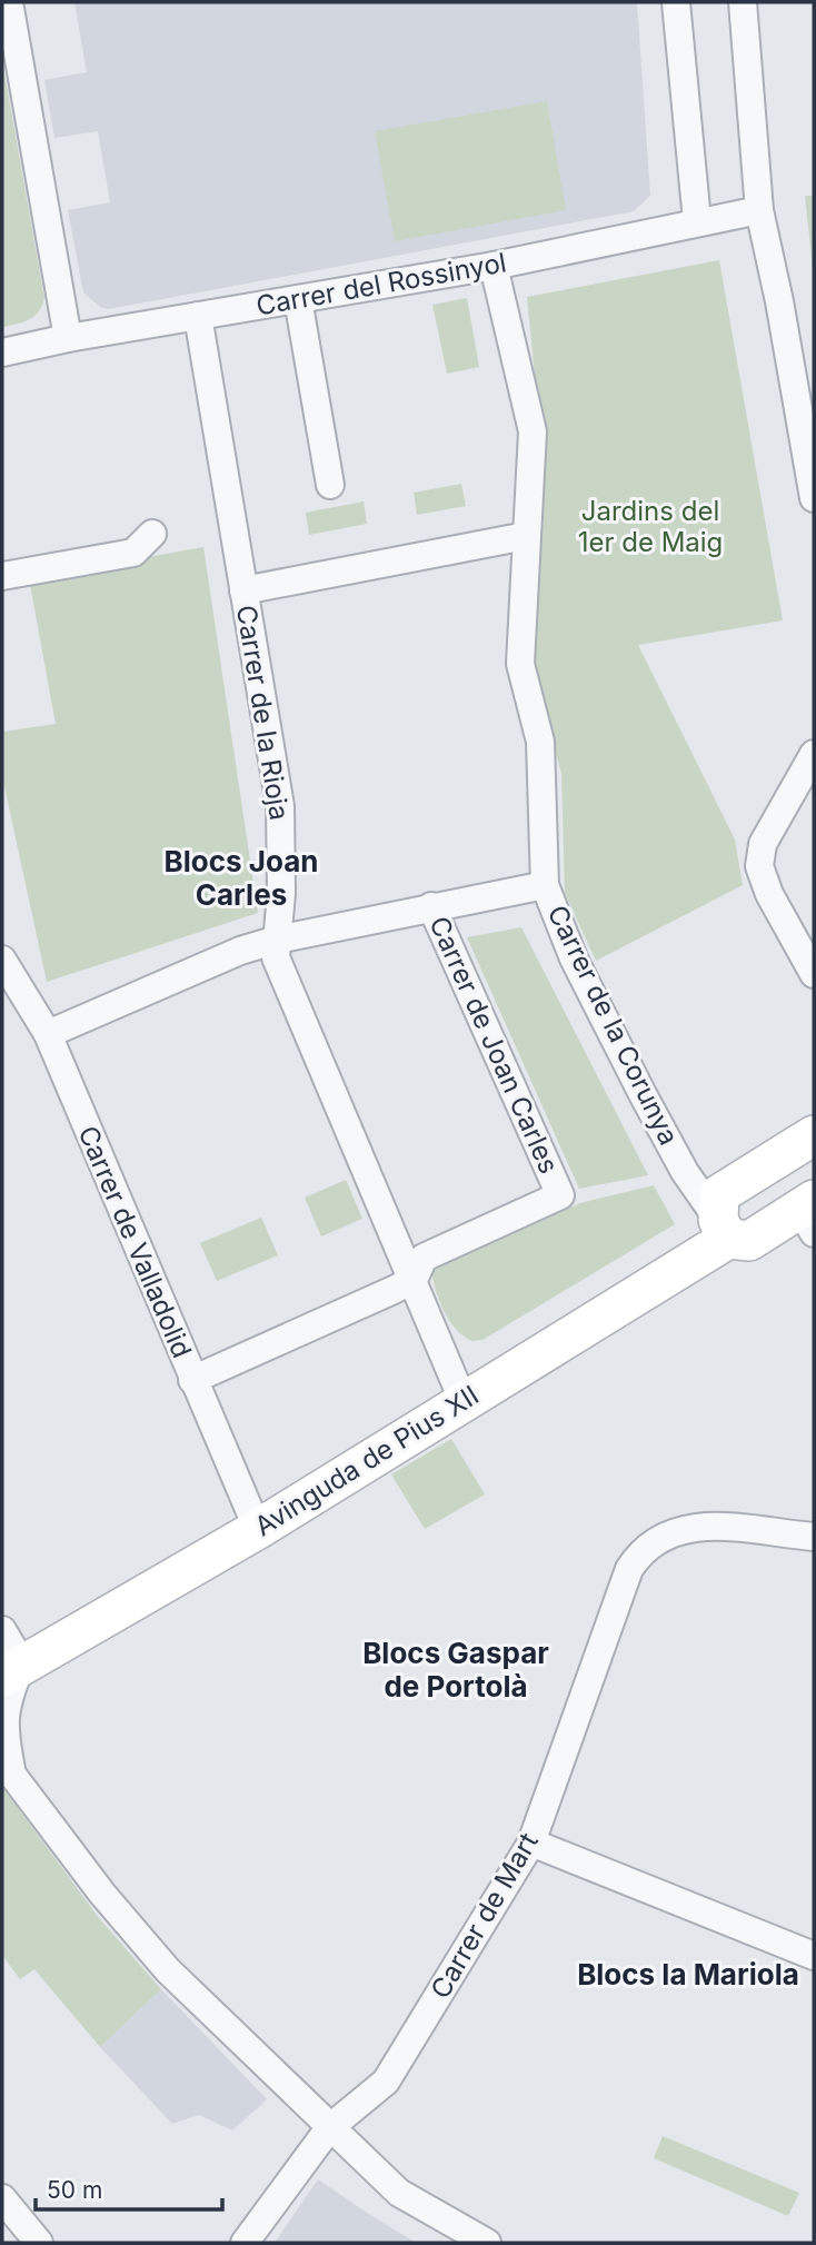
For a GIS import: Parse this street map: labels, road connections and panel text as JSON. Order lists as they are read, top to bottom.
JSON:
{
  "streets": {
    "street": [
      "Carrer del Rossinyol",
      "Carrer de la Rioja",
      "Carrer de la Corunya",
      "Carrer de Joan Carles",
      "Carrer de Valladolid",
      "Avinguda de Pius XII",
      "Carrer de Mart"
    ]
  },
  "crossings": [
    ["Carrer del Rossinyol", "Carrer de la Rioja"],
    ["Carrer del Rossinyol", "Carrer de la Corunya"],
    ["Carrer de la Rioja", "Carrer de Joan Carles"],
    ["Carrer de la Rioja", "Avinguda de Pius XII"],
    ["Carrer de la Corunya", "Avinguda de Pius XII"],
    ["Carrer de Valladolid", "Avinguda de Pius XII"]
  ],
  "districts": ["Blocs Joan Carles", "Blocs Gaspar de Portolà", "Blocs la Mariola"],
  "parks": ["Jardins del 1er de Maig"],
  "scale_bar": "50 m"
}
